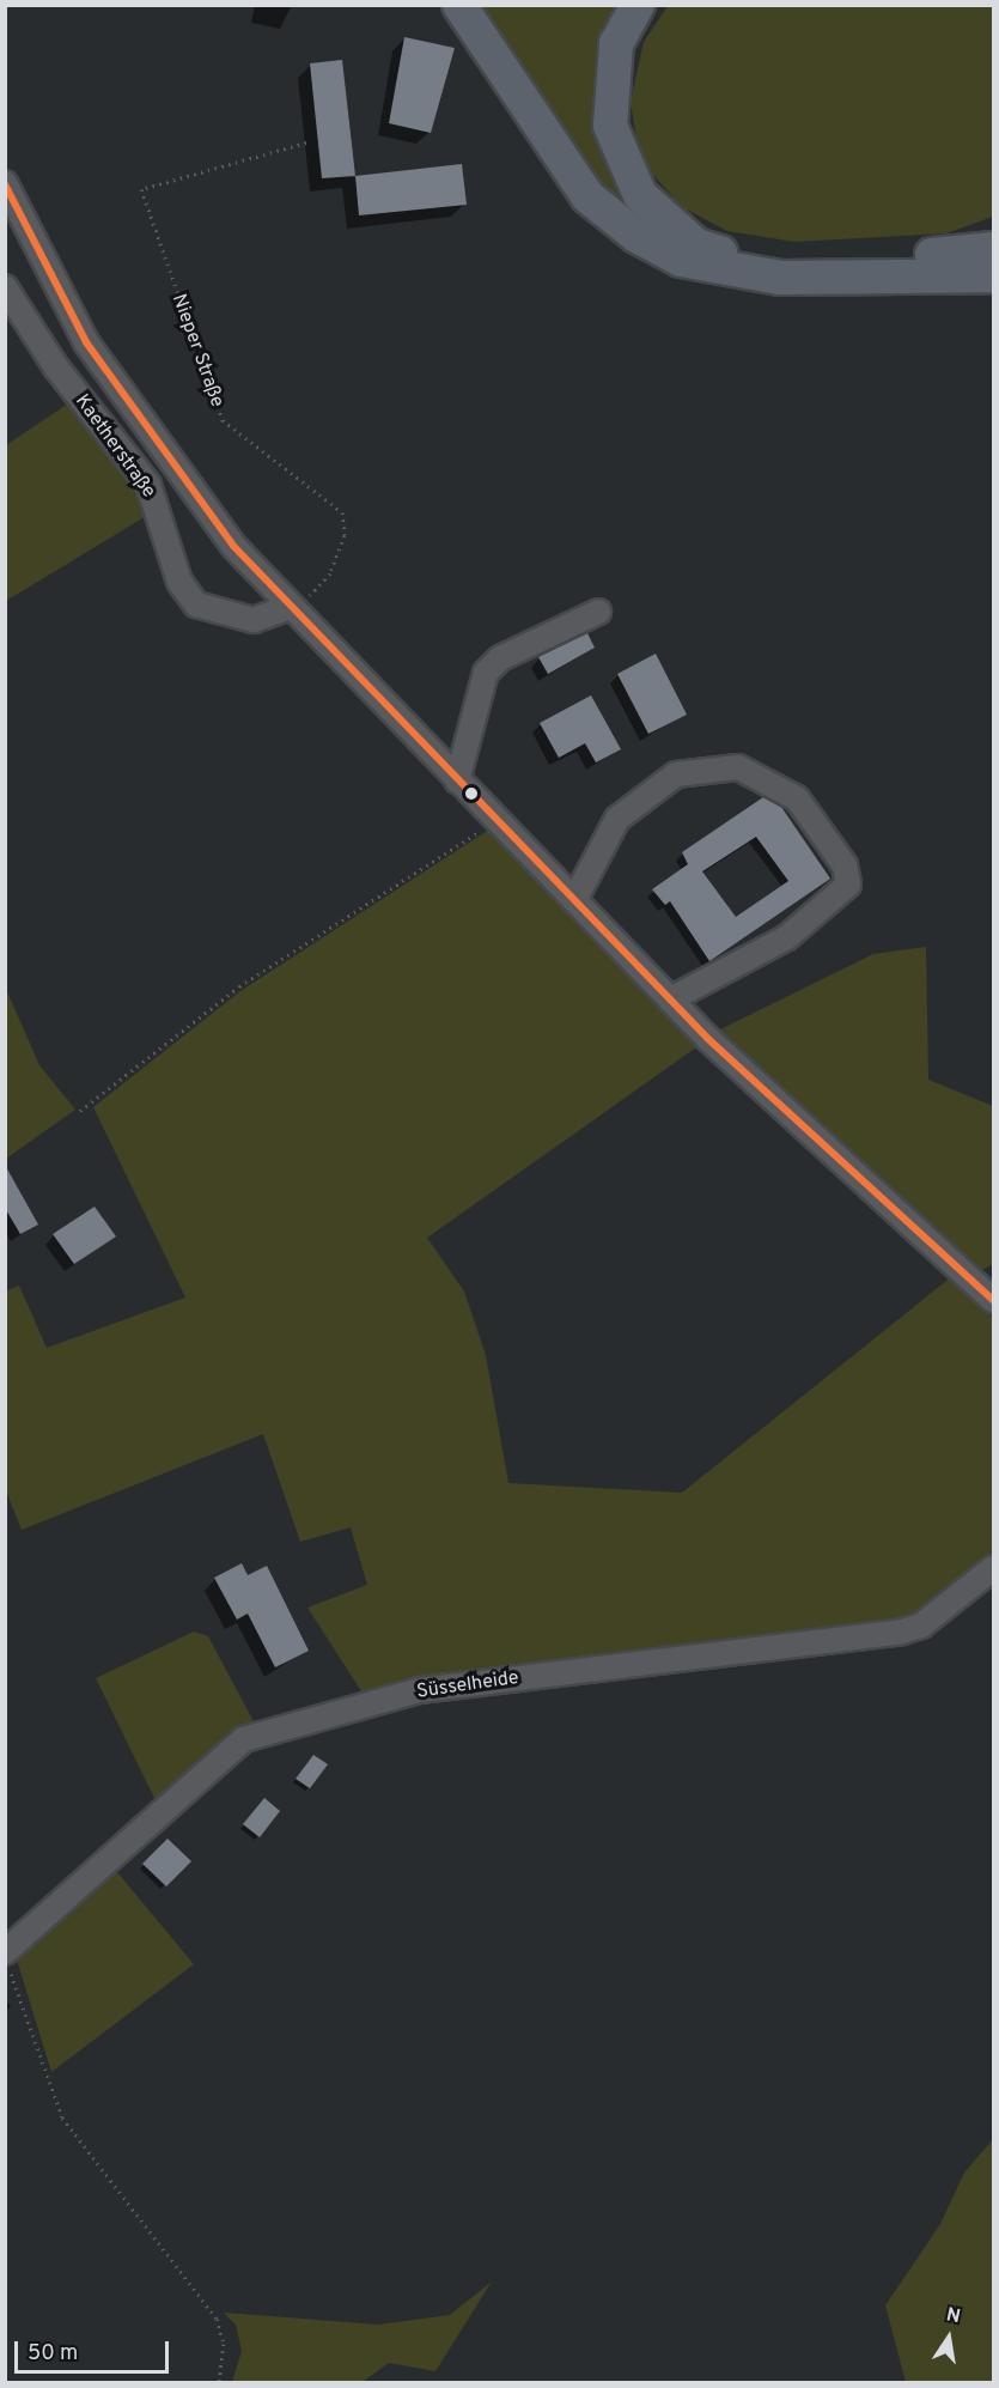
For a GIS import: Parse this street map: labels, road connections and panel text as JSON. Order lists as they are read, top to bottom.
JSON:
{
  "streets": {
    "street": ["Kaetherstraße", "Süsselheide"],
    "path": ["Nieper Straße"]
  },
  "crossings": [
    ["Nieper Straße", "Kaetherstraße"]
  ],
  "scale_bar": "50 m",
  "north": "top"
}
